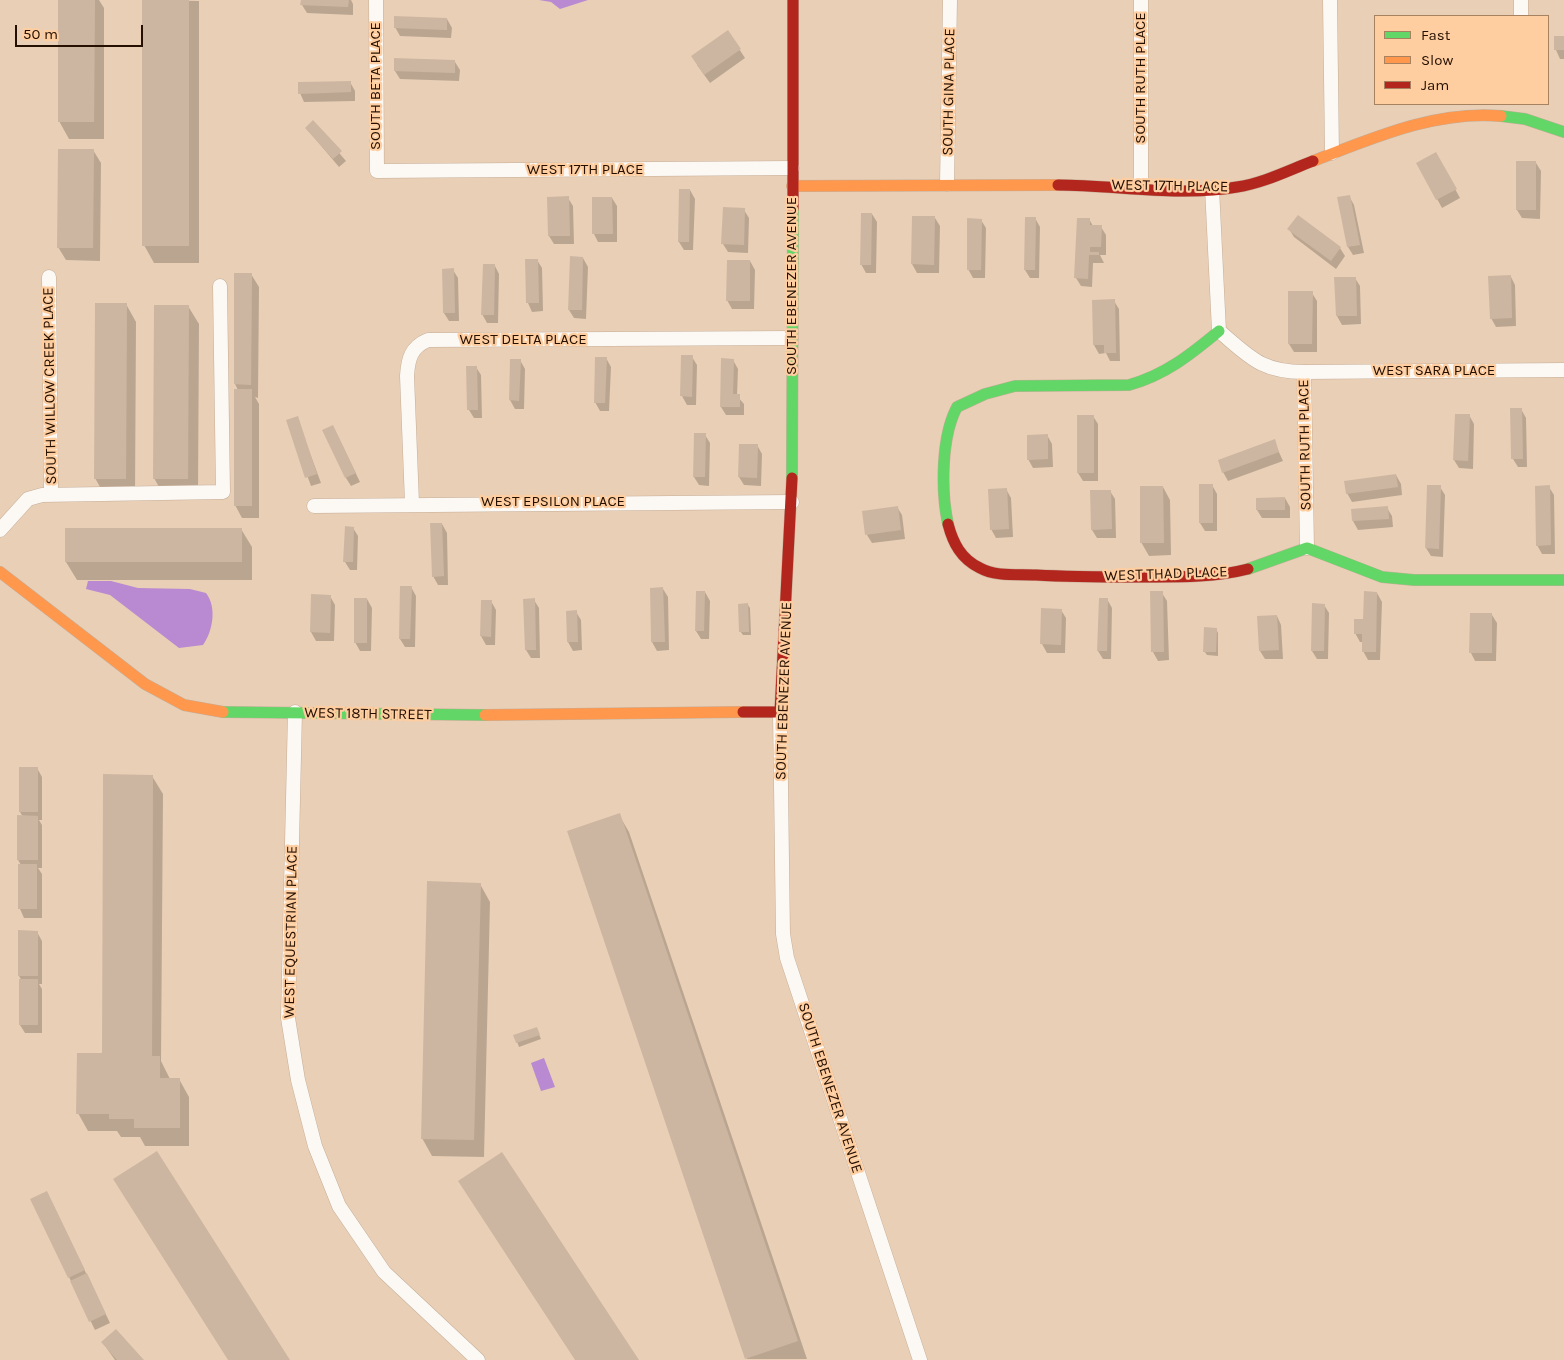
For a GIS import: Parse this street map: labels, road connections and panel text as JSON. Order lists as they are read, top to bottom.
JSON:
{
  "streets": {
    "street": [
      "SOUTH RUTH PLACE",
      "SOUTH BETA PLACE",
      "SOUTH GINA PLACE",
      "WEST 17TH PLACE",
      "SOUTH EBENEZER AVENUE",
      "WEST DELTA PLACE",
      "WEST SARA PLACE",
      "SOUTH WILLOW CREEK PLACE",
      "WEST EPSILON PLACE",
      "WEST THAD PLACE",
      "WEST 18TH STREET",
      "WEST EQUESTRIAN PLACE"
    ]
  },
  "crossings": [
    ["SOUTH RUTH PLACE", "WEST 17TH PLACE"],
    ["SOUTH RUTH PLACE", "WEST SARA PLACE"],
    ["SOUTH RUTH PLACE", "WEST THAD PLACE"],
    ["SOUTH BETA PLACE", "WEST 17TH PLACE"],
    ["SOUTH GINA PLACE", "WEST 17TH PLACE"],
    ["WEST 17TH PLACE", "SOUTH EBENEZER AVENUE"],
    ["SOUTH EBENEZER AVENUE", "WEST DELTA PLACE"],
    ["SOUTH EBENEZER AVENUE", "WEST EPSILON PLACE"],
    ["SOUTH EBENEZER AVENUE", "WEST 18TH STREET"],
    ["WEST DELTA PLACE", "WEST EPSILON PLACE"],
    ["WEST 18TH STREET", "WEST EQUESTRIAN PLACE"]
  ],
  "legend": ["Fast", "Slow", "Jam"],
  "scale_bar": "50 m"
}
